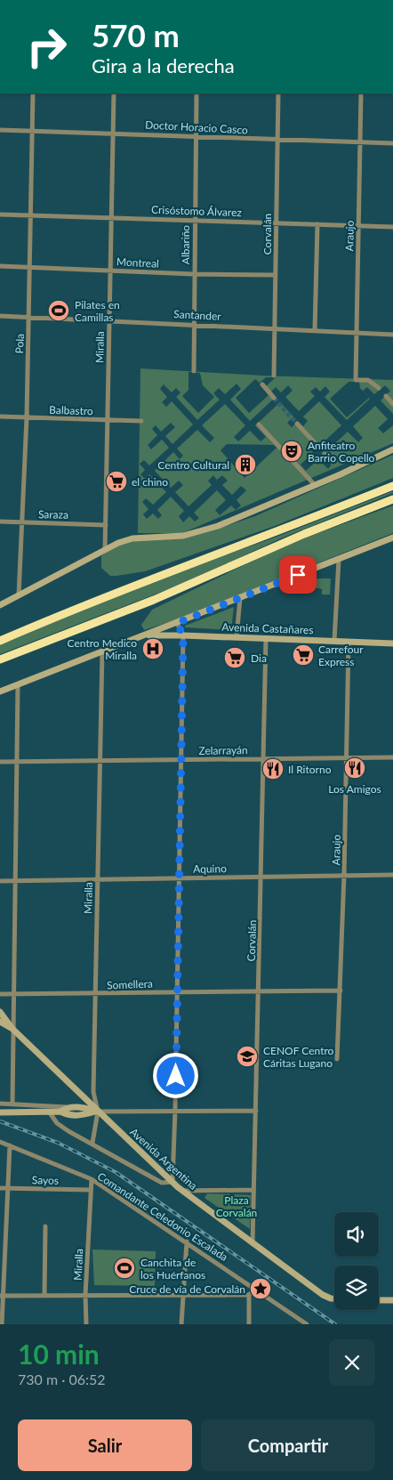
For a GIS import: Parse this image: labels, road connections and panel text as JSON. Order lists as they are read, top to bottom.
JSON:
{
  "streets": {
    "street": [
      "Doctor Horacio Casco",
      "Crisóstomo Álvarez",
      "Corvalán",
      "Araujo",
      "Albariño",
      "Montreal",
      "Santander",
      "Pola",
      "Miralla",
      "Balbastro",
      "Saraza",
      "Avenida Castañares",
      "Zelarrayán",
      "Aquino",
      "Somellera",
      "Avenida Argentina",
      "Sayos",
      "Comandante Celedonio Escalada"
    ]
  },
  "crossings": [
    ["Doctor Horacio Casco", "Corvalán"],
    ["Doctor Horacio Casco", "Araujo"],
    ["Doctor Horacio Casco", "Albariño"],
    ["Doctor Horacio Casco", "Pola"],
    ["Doctor Horacio Casco", "Miralla"],
    ["Crisóstomo Álvarez", "Corvalán"],
    ["Crisóstomo Álvarez", "Araujo"],
    ["Crisóstomo Álvarez", "Albariño"],
    ["Crisóstomo Álvarez", "Pola"],
    ["Crisóstomo Álvarez", "Miralla"],
    ["Corvalán", "Montreal"],
    ["Corvalán", "Santander"],
    ["Corvalán", "Avenida Castañares"],
    ["Corvalán", "Zelarrayán"],
    ["Corvalán", "Aquino"],
    ["Corvalán", "Somellera"],
    ["Corvalán", "Avenida Argentina"],
    ["Araujo", "Santander"],
    ["Araujo", "Avenida Castañares"],
    ["Araujo", "Zelarrayán"],
    ["Araujo", "Aquino"],
    ["Araujo", "Somellera"],
    ["Albariño", "Montreal"],
    ["Albariño", "Santander"],
    ["Montreal", "Pola"],
    ["Montreal", "Miralla"],
    ["Santander", "Pola"],
    ["Santander", "Miralla"],
    ["Pola", "Balbastro"],
    ["Pola", "Saraza"],
    ["Miralla", "Balbastro"],
    ["Miralla", "Saraza"],
    ["Miralla", "Zelarrayán"],
    ["Miralla", "Aquino"],
    ["Miralla", "Somellera"],
    ["Miralla", "Avenida Argentina"],
    ["Miralla", "Sayos"],
    ["Miralla", "Comandante Celedonio Escalada"]
  ],
  "parks": ["Plaza Corvalán"],
  "places": {
    "sports": ["Pilates en Camillas", "Canchita de los Huérfanos"],
    "theatre": ["Anfiteatro Barrio Copello"],
    "building": ["Centro Cultural"],
    "supermarket": ["el chino", "Carrefour Express", "Dia"],
    "hospital": ["Centro Medico Miralla"],
    "restaurant": ["Los Amigos", "Il Ritorno"],
    "school or university": ["CENOF Centro Cáritas Lugano"],
    "place": ["Cruce de vía de Corvalán"]
  },
  "page": {
    "turn": ["570 m", "Gira a la derecha"],
    "heading": ["10 min", "730 m · 06:52"],
    "buttons": ["Salir", "Compartir"]
  }
}
